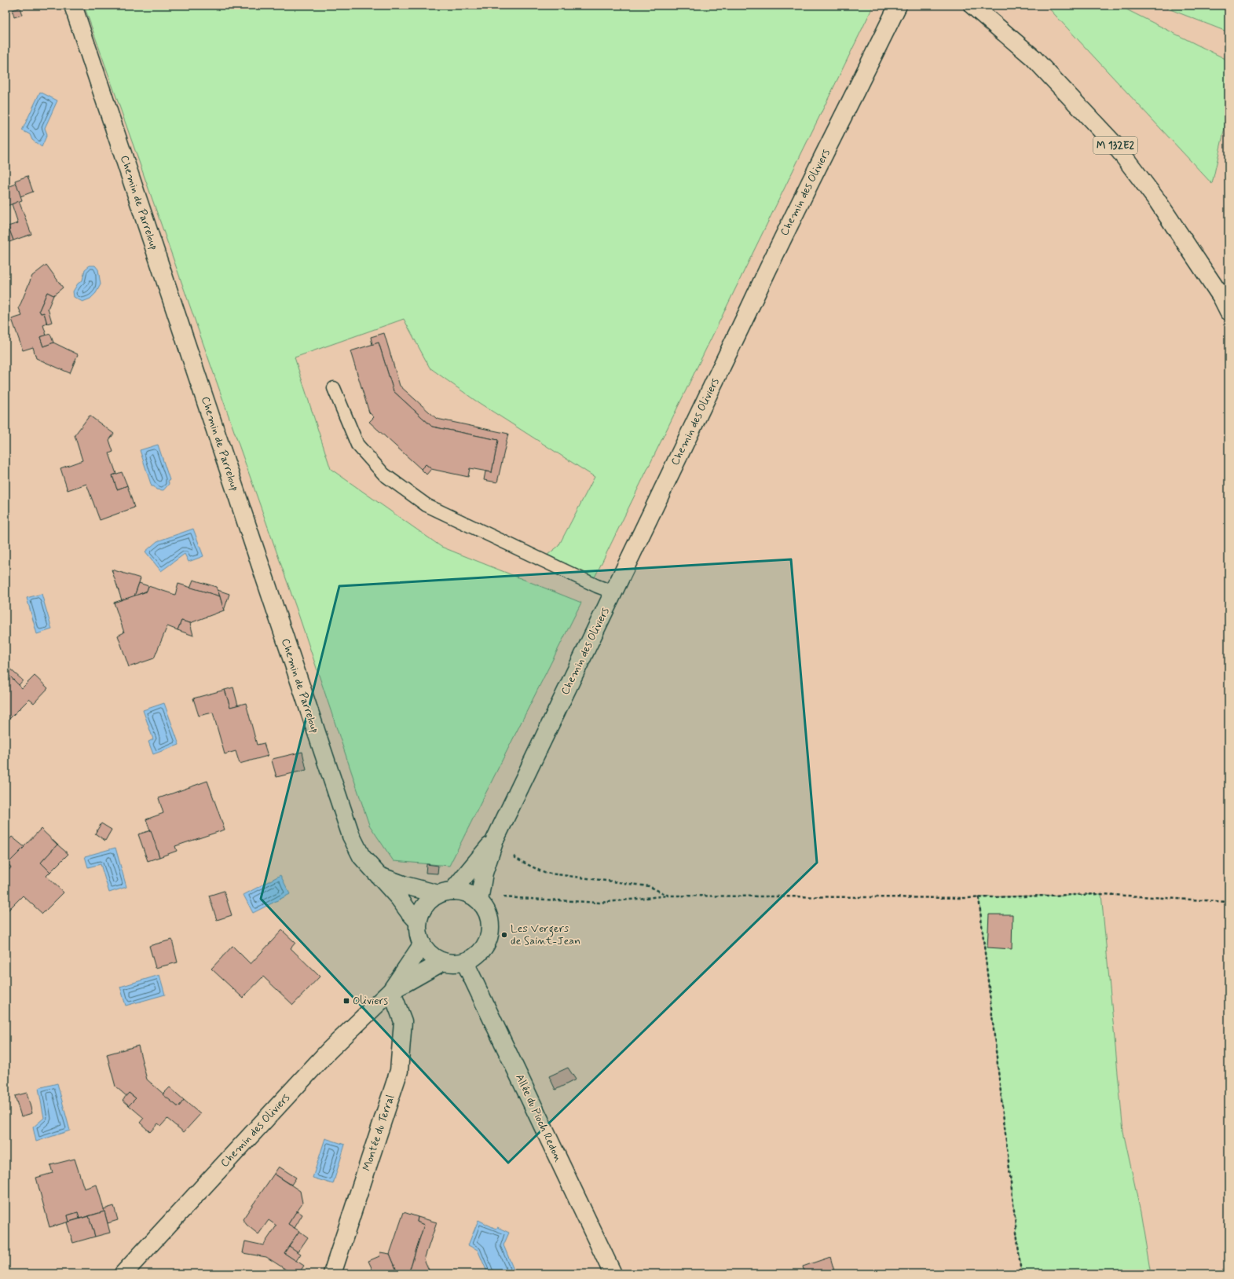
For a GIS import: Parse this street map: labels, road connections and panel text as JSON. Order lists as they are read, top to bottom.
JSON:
{
  "streets": {
    "street": [
      "M 132E2",
      "Chemin des Oliviers",
      "Chemin de Parreloup",
      "Allée du Pioch Redon",
      "Montée du Terral"
    ]
  },
  "crossings": [
    ["Chemin des Oliviers", "Chemin de Parreloup"],
    ["Chemin des Oliviers", "Allée du Pioch Redon"],
    ["Chemin des Oliviers", "Montée du Terral"],
    ["Chemin de Parreloup", "Allée du Pioch Redon"]
  ],
  "places": {
    "other": ["Les Vergers de Saint-Jean"],
    "transit": ["Oliviers"]
  }
}
